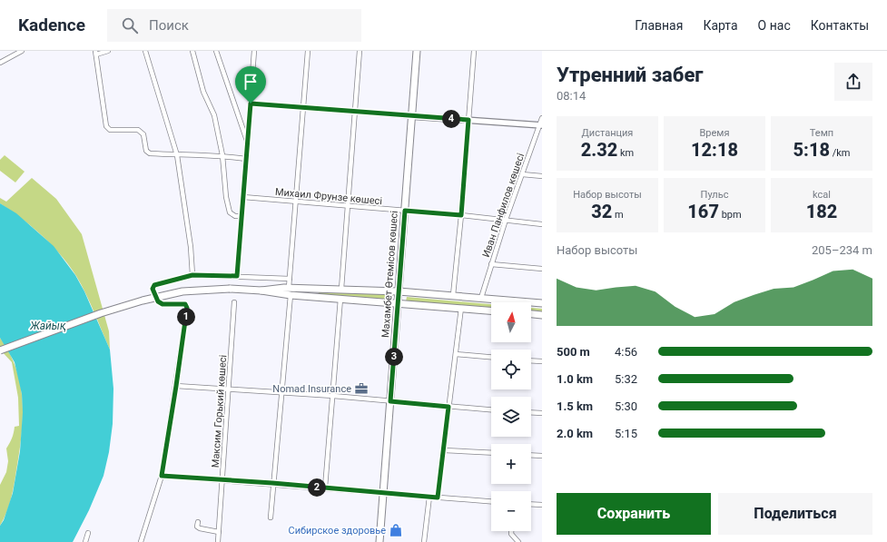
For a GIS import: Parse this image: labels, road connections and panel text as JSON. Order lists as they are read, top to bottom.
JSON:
{
  "streets": {
    "main road": ["Махамбет Өтемісов көшесі"],
    "street": ["Михаил Фрунзе көшесі", "Иван Панфилов көшесі", "Максим Горький көшесі"]
  },
  "crossings": [
    ["Михаил Фрунзе көшесі", "Иван Панфилов көшесі"],
    ["Михаил Фрунзе көшесі", "Махамбет Өтемісов көшесі"]
  ],
  "water": ["Жайық"],
  "places": {
    "office": ["Nomad Insurance"],
    "shop": ["Сибирское здоровье"]
  },
  "north": "top",
  "page": {
    "header": "Kadence",
    "search": "Поиск",
    "nav": [
      "Главная",
      "Карта",
      "О нас",
      "Контакты"
    ],
    "heading": ["Утренний забег", "08:14"],
    "pins": [
      "4",
      "1",
      "3",
      "2"
    ],
    "stats": [
      ["Дистанция", "2.32 km"],
      ["Время", "12:18"],
      ["Темп", "5:18 /km"],
      ["Набор высоты", "32 m"],
      ["Пульс", "167 bpm"],
      ["kcal", "182"]
    ],
    "chart": ["Набор высоты", "205–234 m"],
    "map_buttons": ["+", "−"],
    "list": [
      {
        "name": "500 m",
        "note": "4:56"
      },
      {
        "name": "1.0 km",
        "note": "5:32"
      },
      {
        "name": "1.5 km",
        "note": "5:30"
      },
      {
        "name": "2.0 km",
        "note": "5:15"
      }
    ],
    "buttons": ["Сохранить", "Поделиться"]
  }
}
